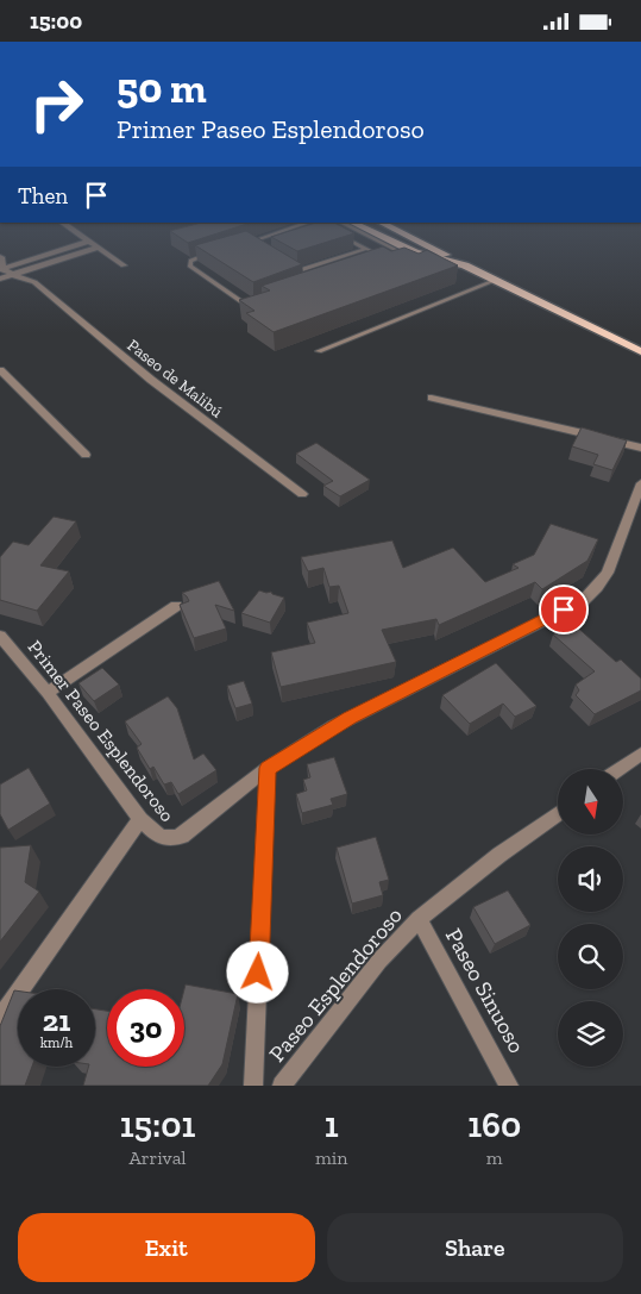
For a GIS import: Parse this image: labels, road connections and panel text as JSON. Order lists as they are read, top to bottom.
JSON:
{
  "streets": {
    "street": [
      "Paseo de Malibú",
      "Primer Paseo Esplendoroso",
      "Paseo Esplendoroso",
      "Paseo Sinuoso"
    ]
  },
  "crossings": [
    ["Paseo Esplendoroso", "Paseo Sinuoso"]
  ],
  "north": "bottom",
  "page": {
    "status": "15:00",
    "turn": ["50 m", "Primer Paseo Esplendoroso"],
    "then": "Then",
    "speed": "21 km/h",
    "limit": "30",
    "eta": [
      "15:01",
      "Arrival",
      "1",
      "min",
      "160",
      "m"
    ],
    "buttons": ["Exit", "Share"]
  }
}
